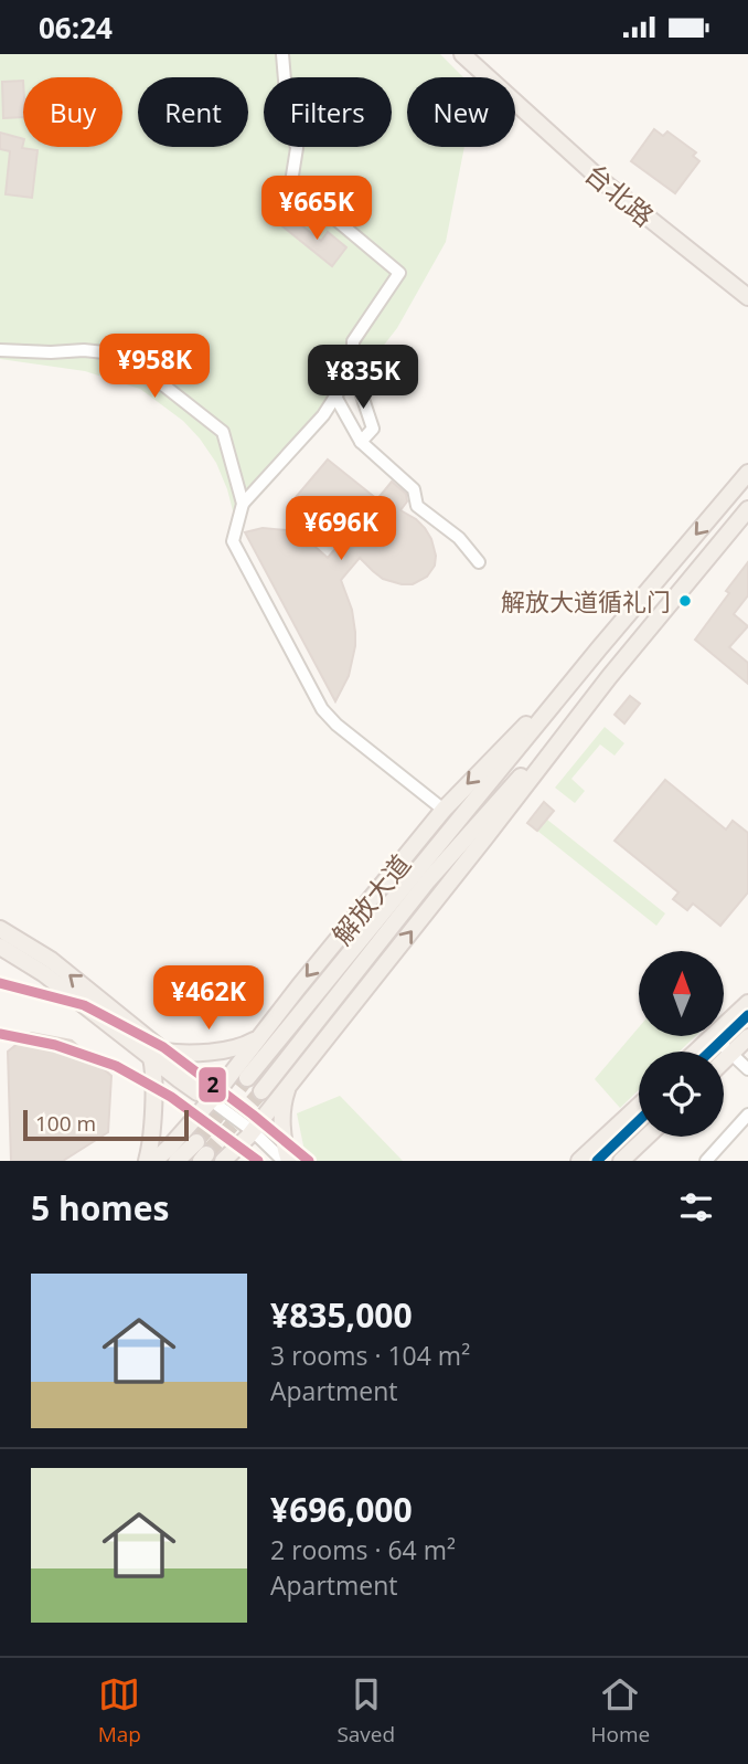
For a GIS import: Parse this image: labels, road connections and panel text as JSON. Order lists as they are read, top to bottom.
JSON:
{
  "streets": {
    "main road": ["台北路", "解放大道"]
  },
  "places": ["解放大道循礼门"],
  "lines": ["metro line 2"],
  "scale_bar": "100 m",
  "north": "top",
  "page": {
    "status": "06:24",
    "chip": [
      "Buy",
      "Rent",
      "Filters",
      "New"
    ],
    "price": [
      "¥665K",
      "¥958K",
      "¥835K",
      "¥696K",
      "¥462K"
    ],
    "scale": "100 m",
    "heading": "5 homes",
    "list": [
      {
        "name": "¥835,000",
        "note": "3 rooms · 104 m² · Apartment"
      },
      {
        "name": "¥696,000",
        "note": "2 rooms · 64 m² · Apartment"
      }
    ],
    "tabs": ["Map", "Saved", "Home"]
  }
}
